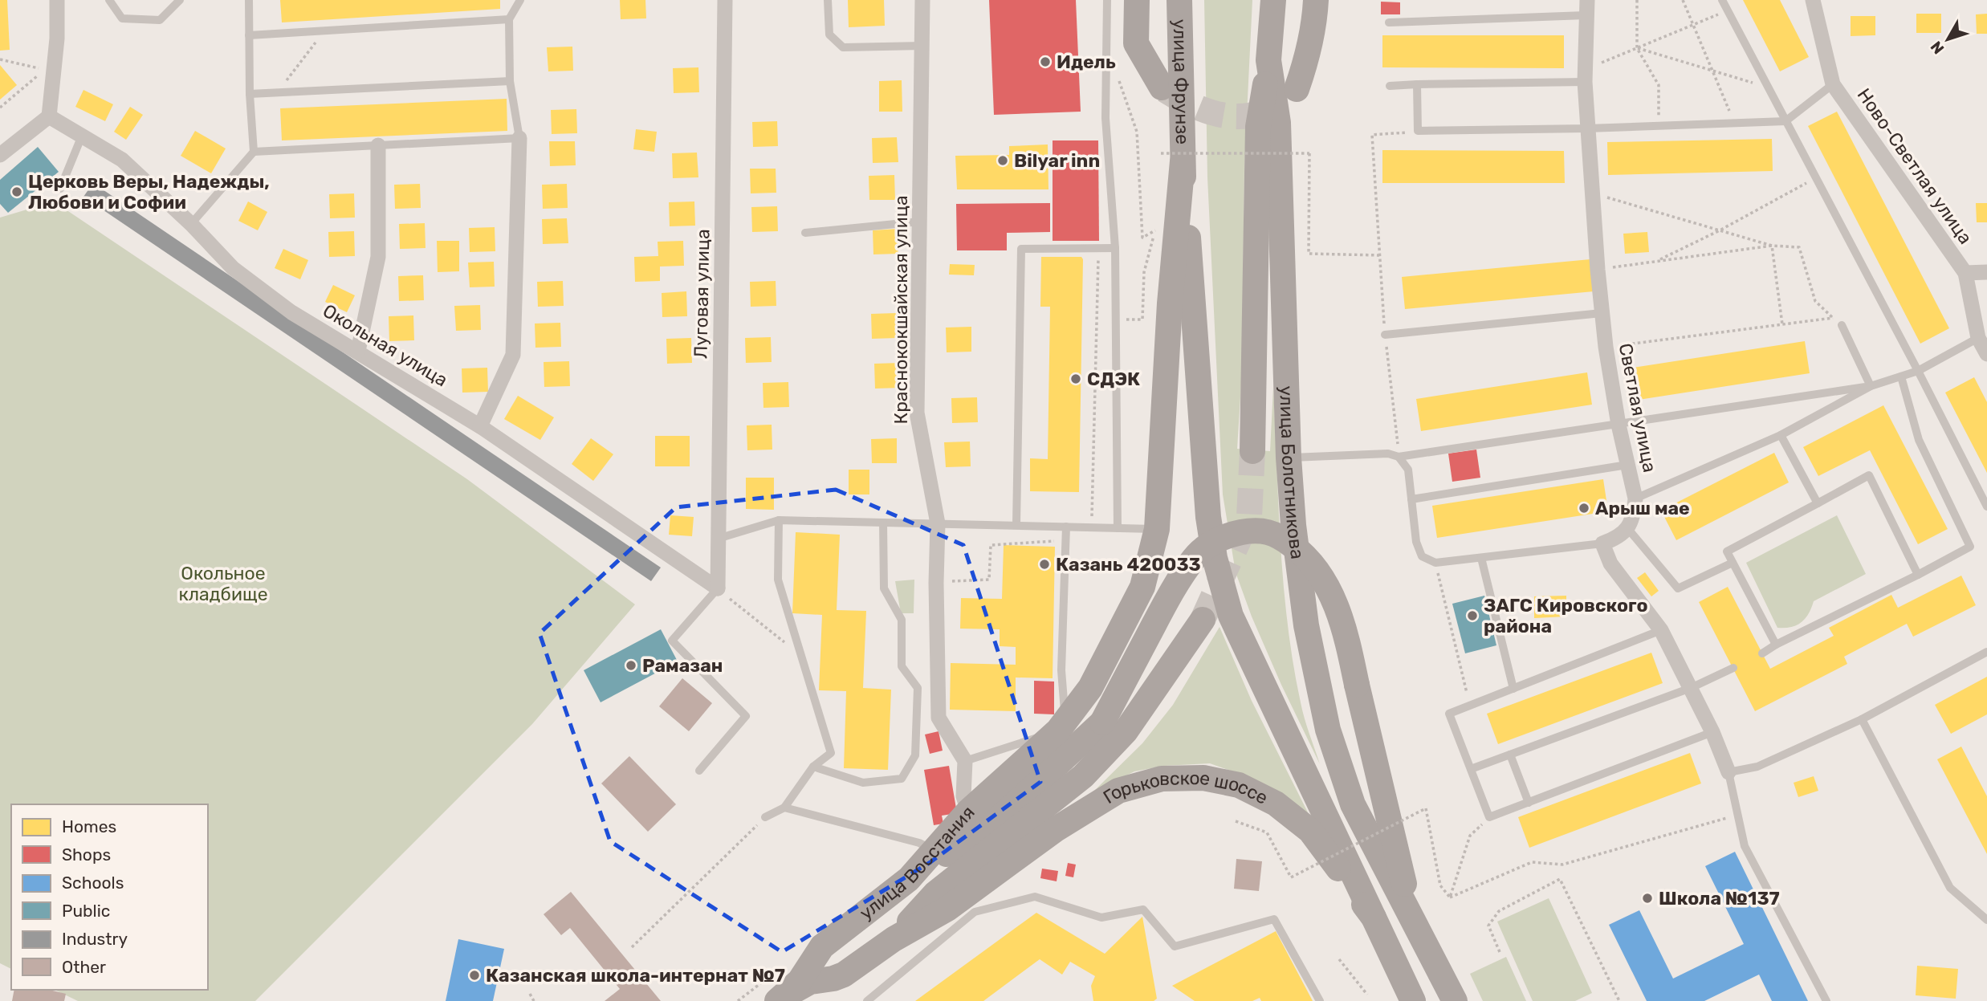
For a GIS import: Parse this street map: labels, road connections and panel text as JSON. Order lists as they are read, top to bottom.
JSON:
{
  "streets": {
    "main road": [
      "улица Фрунзе",
      "улица Болотникова",
      "Горьковское шоссе",
      "улица Восстания"
    ],
    "street": [
      "Ново-Светлая улица",
      "Луговая улица",
      "Краснококшайская улица",
      "Окольная улица",
      "Светлая улица"
    ]
  },
  "crossings": [
    ["улица Фрунзе", "улица Восстания"],
    ["Луговая улица", "Окольная улица"],
    ["Горьковское шоссе", "улица Восстания"]
  ],
  "parks": ["Окольное кладбище"],
  "places": [
    "Идель",
    "Bilyar inn",
    "Церковь Веры, Надежды, Любови и Софии",
    "СДЭК",
    "Арыш мае",
    "Казань 420033",
    "ЗАГС Кировского района",
    "Рамазан",
    "Школа №137",
    "Казанская школа-интернат №7"
  ],
  "legend": [
    "Homes",
    "Shops",
    "Schools",
    "Public",
    "Industry",
    "Other"
  ],
  "north": "bottom left"
}
